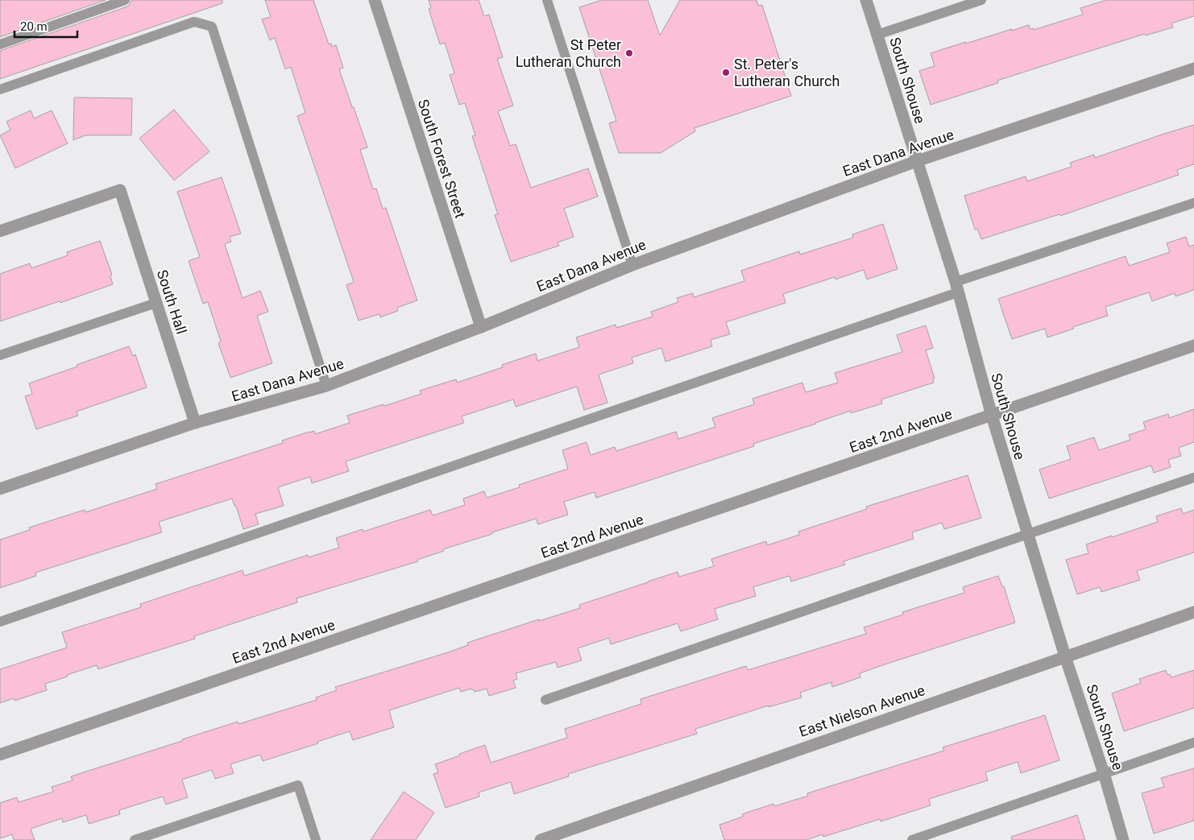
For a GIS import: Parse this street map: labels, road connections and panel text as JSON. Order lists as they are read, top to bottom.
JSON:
{
  "streets": {
    "street": [
      "South Shouse",
      "East Dana Avenue",
      "South Forest Street",
      "South Hall",
      "East 2nd Avenue",
      "East Nielson Avenue"
    ]
  },
  "crossings": [
    ["South Shouse", "East Dana Avenue"],
    ["South Shouse", "East 2nd Avenue"],
    ["South Shouse", "East Nielson Avenue"],
    ["East Dana Avenue", "South Forest Street"],
    ["East Dana Avenue", "South Hall"]
  ],
  "places": ["St Peter Lutheran Church", "St. Peter's Lutheran Church"],
  "scale_bar": "20 m"
}
